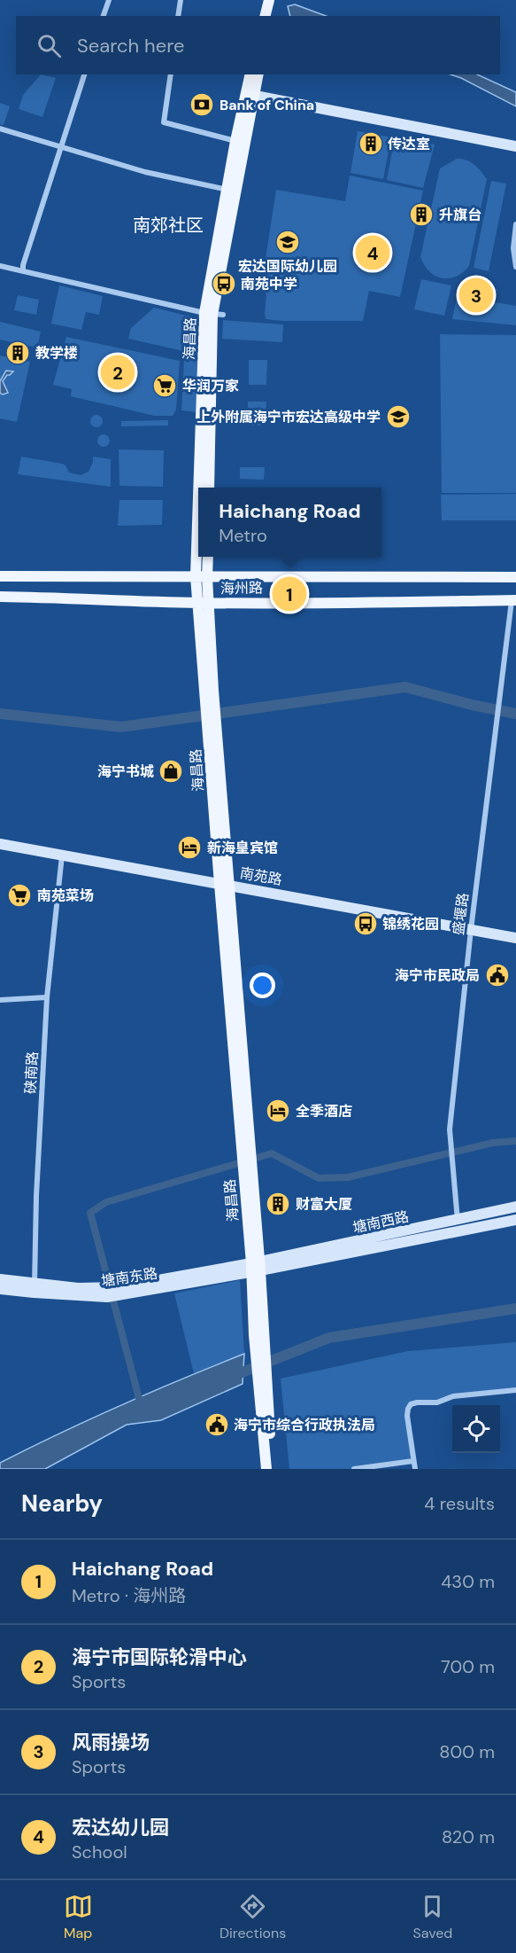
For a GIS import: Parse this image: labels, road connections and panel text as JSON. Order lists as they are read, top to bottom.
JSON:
{
  "streets": {
    "main road": [
      "海昌路",
      "海州路",
      "南苑路",
      "塘南西路",
      "塘南东路"
    ],
    "street": ["盛堰路", "硖南路"]
  },
  "crossings": [
    ["海昌路", "海州路"],
    ["海昌路", "南苑路"],
    ["海昌路", "塘南西路"],
    ["海昌路", "塘南东路"],
    ["海州路", "盛堰路"],
    ["南苑路", "盛堰路"],
    ["南苑路", "硖南路"],
    ["盛堰路", "塘南西路"],
    ["硖南路", "塘南东路"],
    ["塘南西路", "塘南东路"]
  ],
  "districts": ["南郊社区"],
  "places": {
    "bank": ["Bank of China"],
    "building": [
      "传达室",
      "升旗台",
      "教学楼",
      "财富大厦"
    ],
    "school or university": ["宏达国际幼儿园", "上外附属海宁市宏达高级中学"],
    "bus stop": ["南苑中学", "锦绣花园"],
    "supermarket": ["华润万家", "南苑菜场"],
    "shop": ["海宁书城"],
    "hotel": ["新海皇宾馆", "全季酒店"],
    "public building": ["海宁市民政局", "海宁市综合行政执法局"]
  },
  "page": {
    "search": "Search here",
    "pins": [
      "4",
      "3",
      "2",
      "1"
    ],
    "popup": ["Haichang Road", "Metro"],
    "heading": ["Nearby", "4 results"],
    "list": [
      {
        "mark": "1",
        "name": "Haichang Road",
        "note": "Metro · 海州路",
        "value": "430 m"
      },
      {
        "mark": "2",
        "name": "海宁市国际轮滑中心",
        "note": "Sports",
        "value": "700 m"
      },
      {
        "mark": "3",
        "name": "风雨操场",
        "note": "Sports",
        "value": "800 m"
      },
      {
        "mark": "4",
        "name": "宏达幼儿园",
        "note": "School",
        "value": "820 m"
      }
    ],
    "nav": ["Map", "Directions", "Saved"]
  }
}
